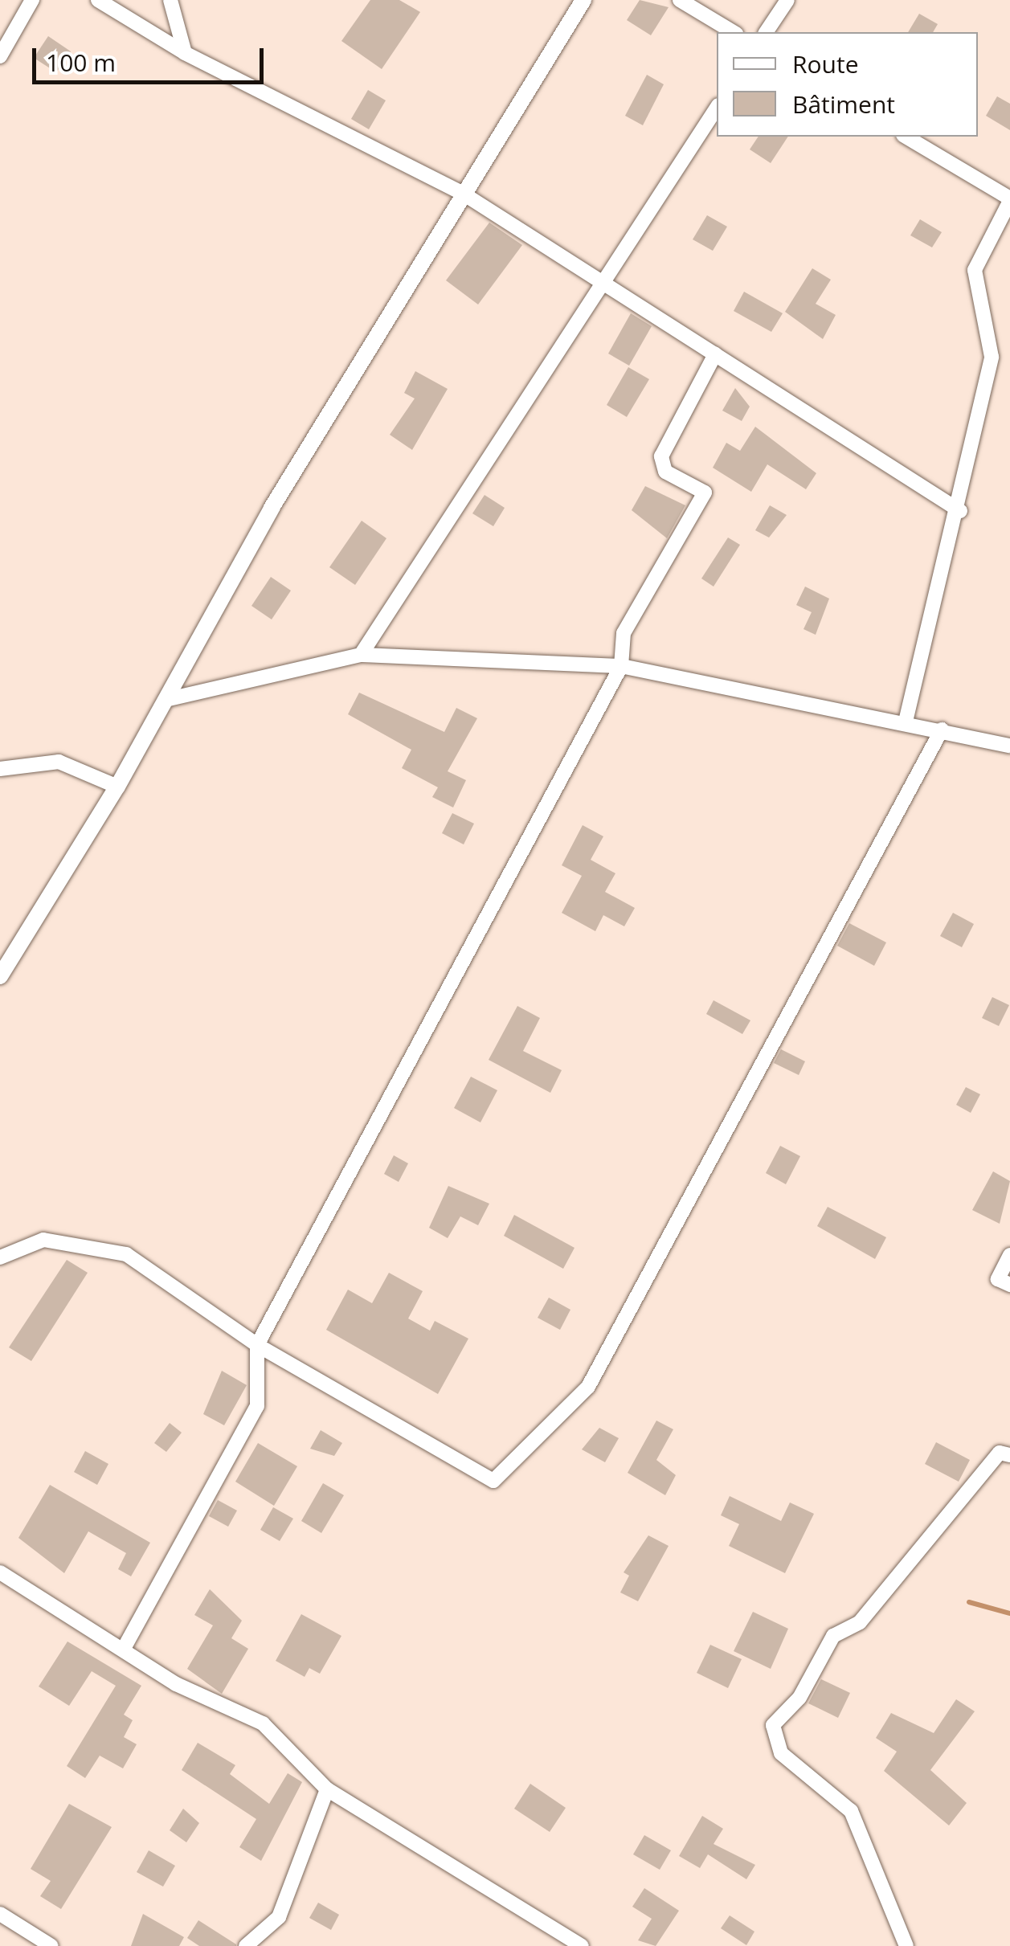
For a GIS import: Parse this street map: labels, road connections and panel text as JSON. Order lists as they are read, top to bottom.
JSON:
{
  "legend": ["Route", "Bâtiment"],
  "scale_bar": "100 m"
}
